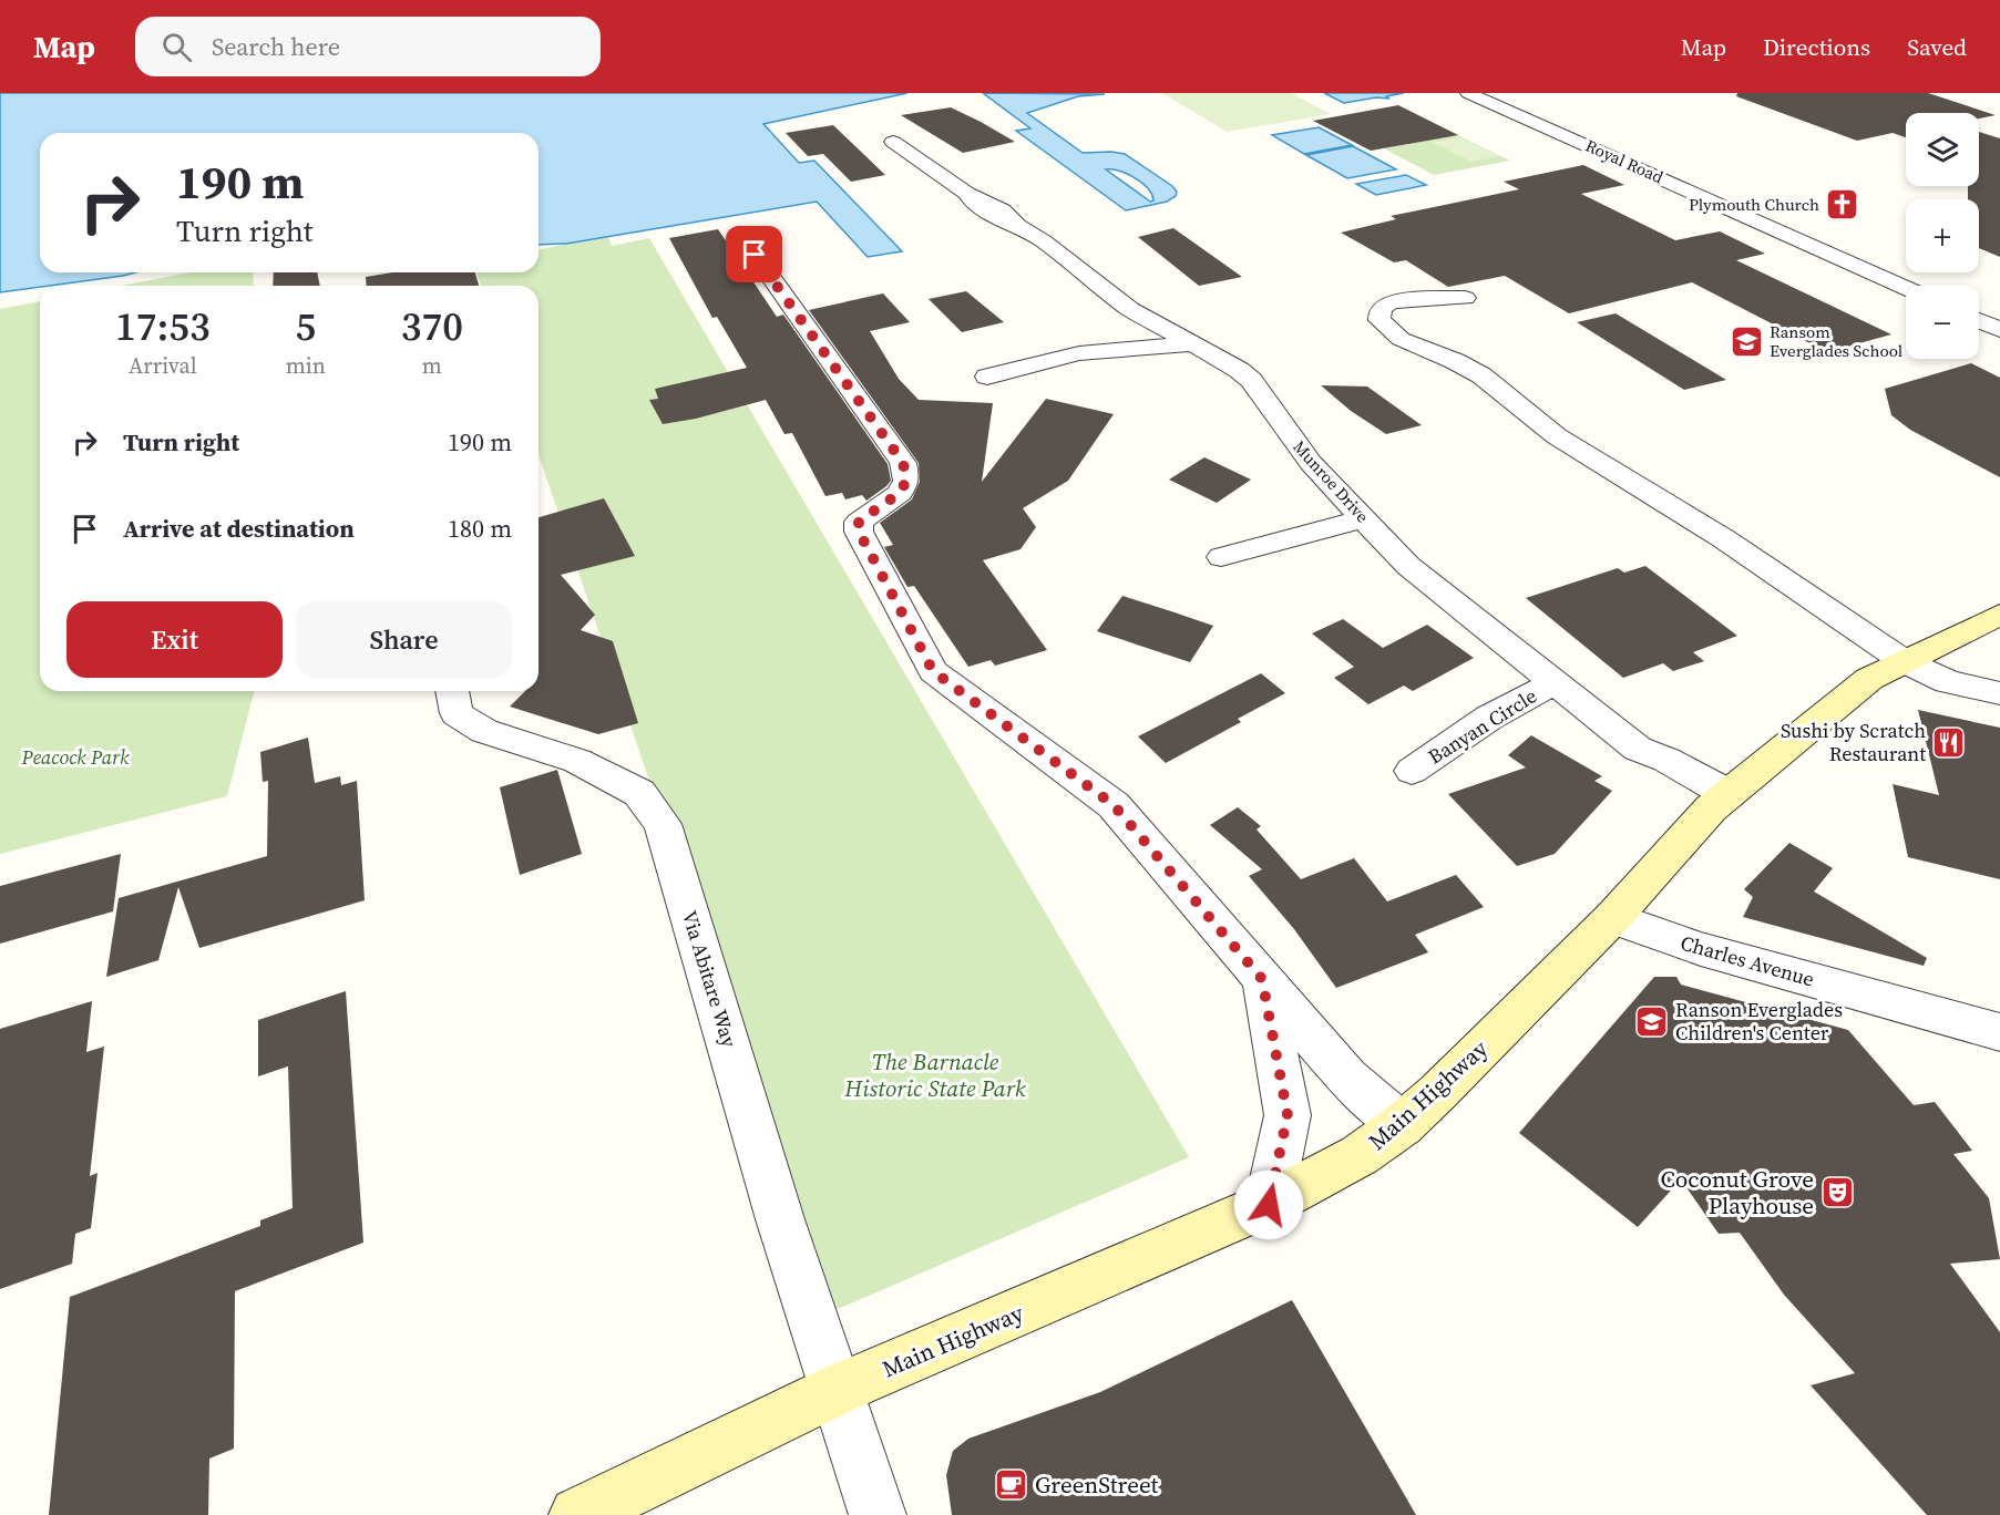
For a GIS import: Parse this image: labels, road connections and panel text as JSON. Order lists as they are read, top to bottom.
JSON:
{
  "streets": {
    "main road": ["Main Highway"],
    "street": [
      "Royal Road",
      "Munroe Drive",
      "Banyan Circle",
      "Charles Avenue",
      "Via Abitare Way"
    ]
  },
  "crossings": [
    ["Munroe Drive", "Banyan Circle"],
    ["Munroe Drive", "Main Highway"],
    ["Charles Avenue", "Main Highway"],
    ["Via Abitare Way", "Main Highway"]
  ],
  "parks": ["Peacock Park", "The Barnacle Historic State Park"],
  "places": {
    "church": ["Plymouth Church"],
    "school or university": ["Ransom Everglades School", "Ranson Everglades Children's Center"],
    "restaurant": ["Sushi by Scratch Restaurant"],
    "theatre": ["Coconut Grove Playhouse"],
    "cafe": ["GreenStreet"]
  },
  "page": {
    "header": "Map",
    "search": "Search here",
    "nav": ["Map", "Directions", "Saved"],
    "map_buttons": ["+", "−"],
    "turn": ["190 m", "Turn right"],
    "eta": [
      "17:53",
      "Arrival",
      "5",
      "min",
      "370",
      "m"
    ],
    "list": [
      {
        "name": "Turn right",
        "value": "190 m"
      },
      {
        "name": "Arrive at destination",
        "value": "180 m"
      }
    ],
    "buttons": ["Exit", "Share"]
  }
}
